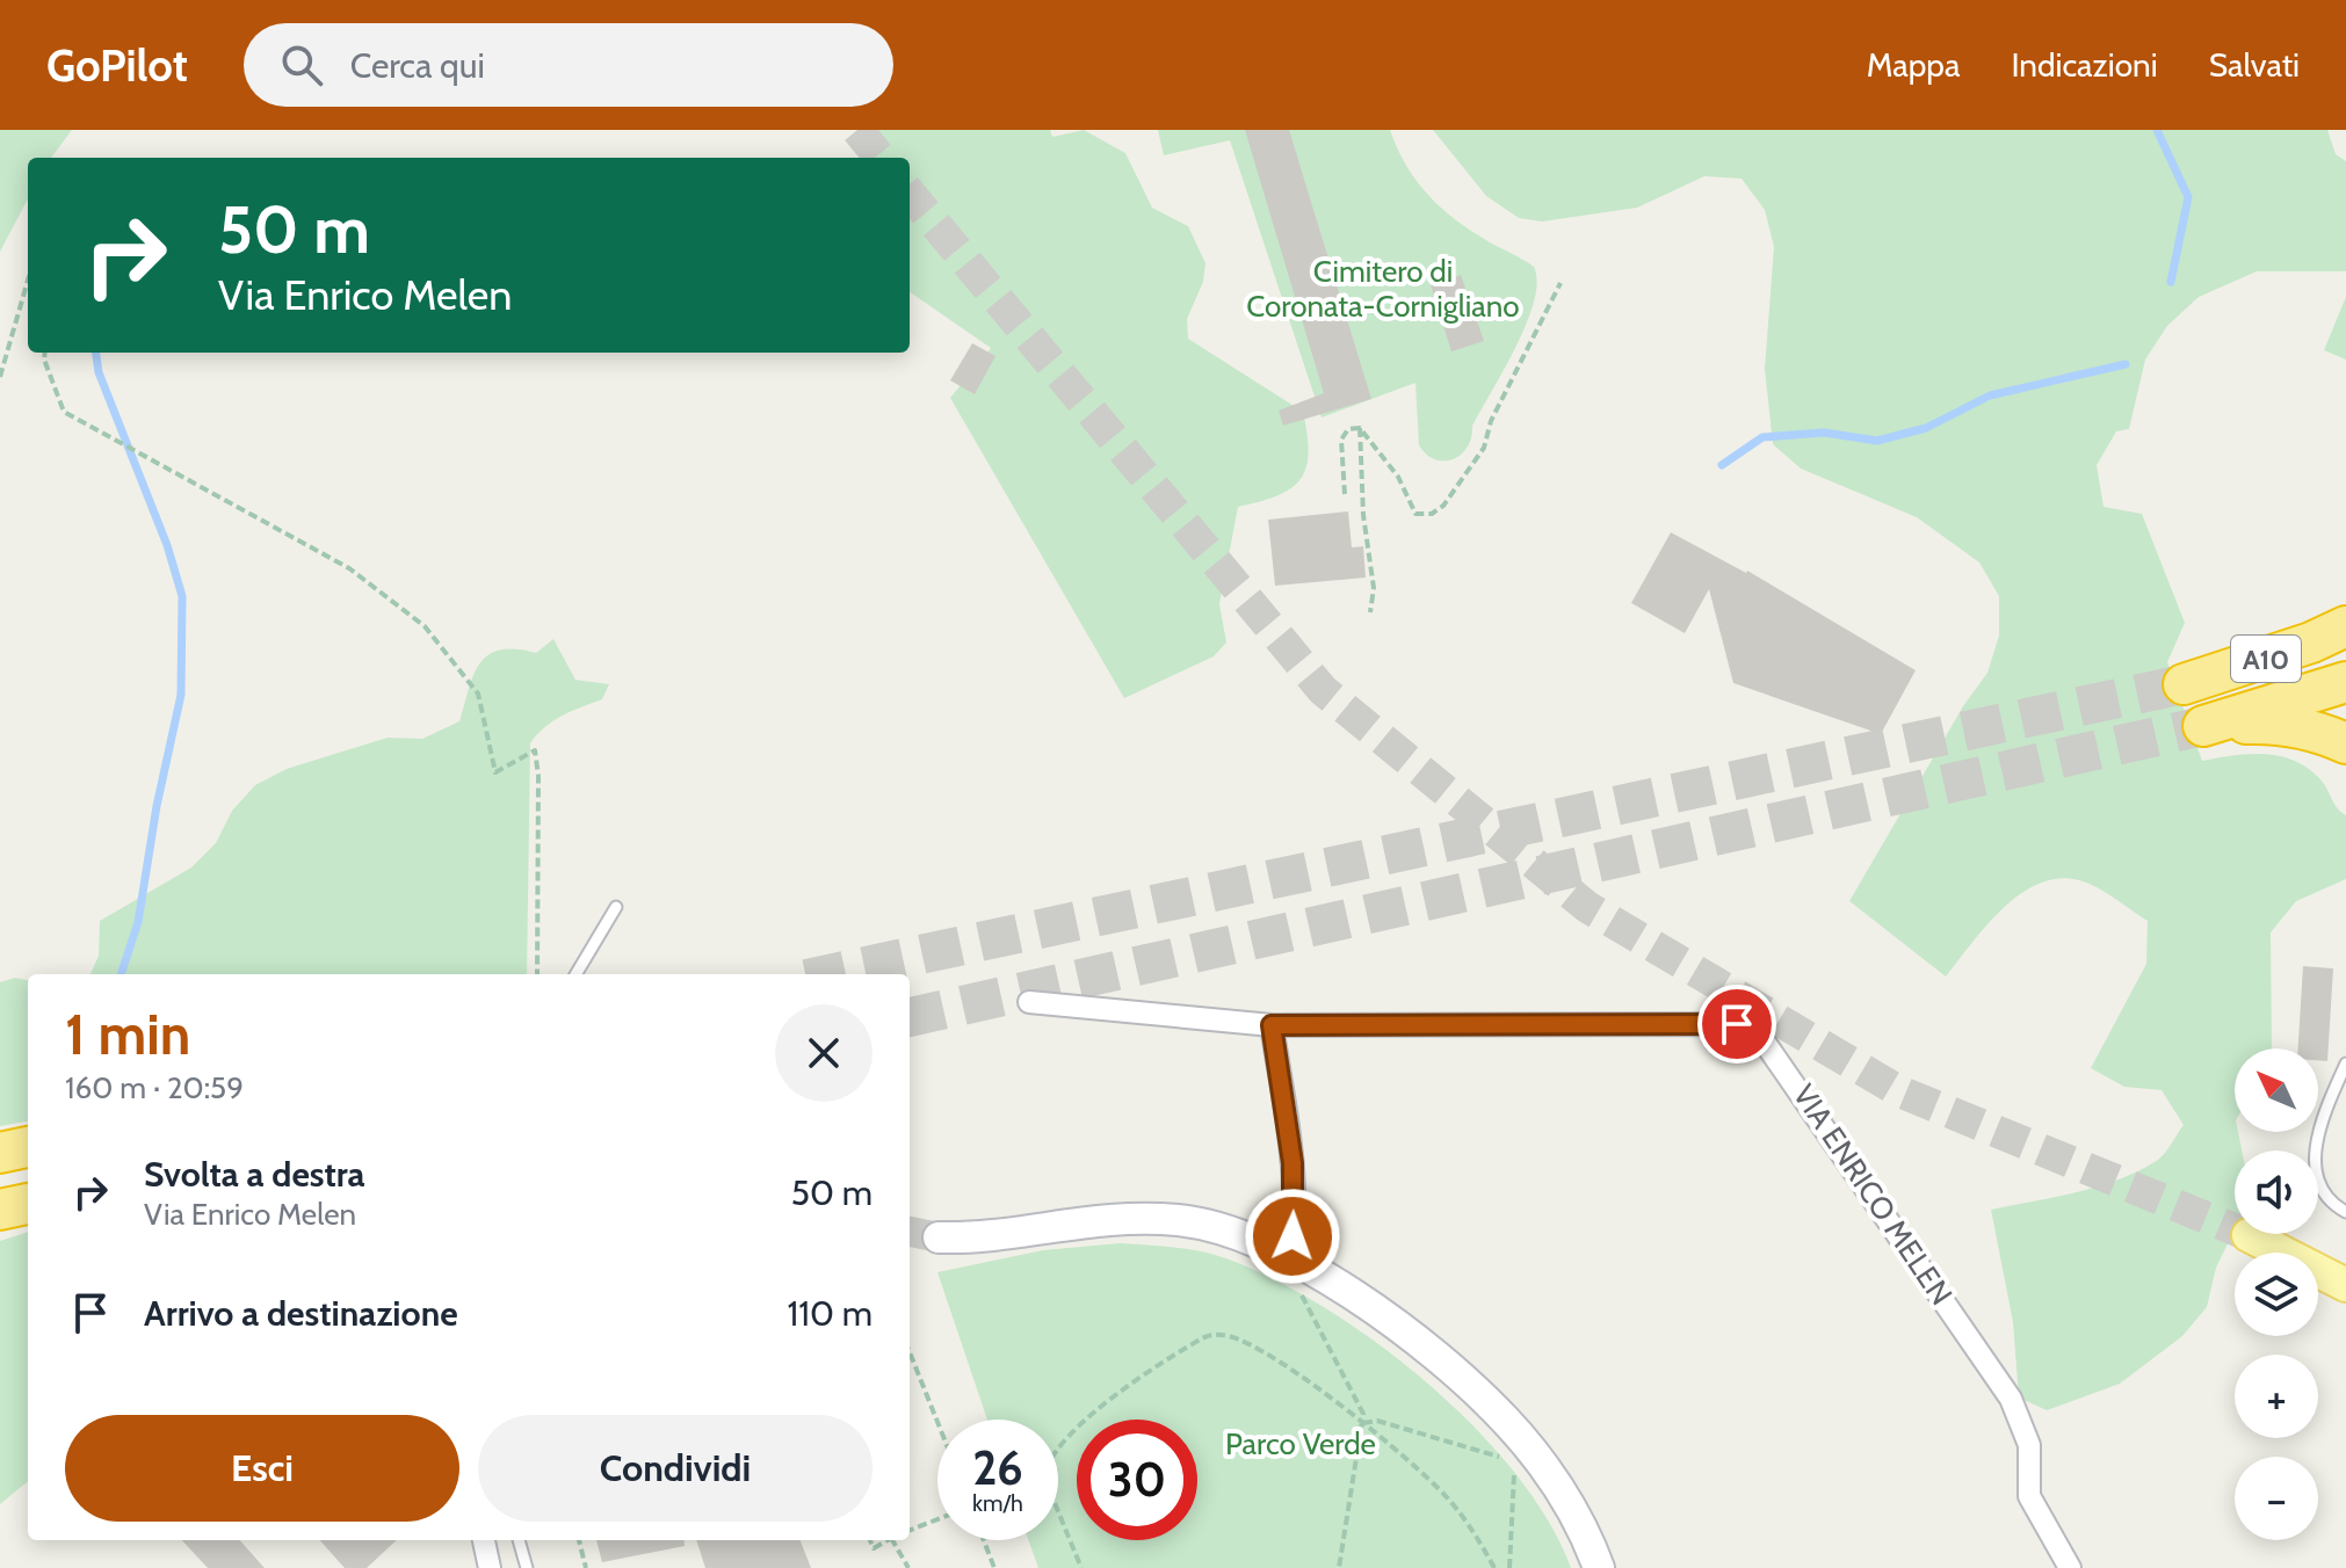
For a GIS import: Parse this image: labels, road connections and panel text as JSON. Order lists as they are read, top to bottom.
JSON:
{
  "streets": {
    "highway": ["A10"],
    "street": ["VIA ENRICO MELEN"]
  },
  "parks": ["Cimitero di Coronata-Cornigliano", "Parco Verde"],
  "north": "top left",
  "page": {
    "header": "GoPilot",
    "search": "Cerca qui",
    "nav": ["Mappa", "Indicazioni", "Salvati"],
    "turn": ["50 m", "Via Enrico Melen"],
    "heading": ["1 min", "160 m · 20:59"],
    "map_buttons": ["+", "−"],
    "list": [
      {
        "name": "Svolta a destra",
        "note": "Via Enrico Melen",
        "value": "50 m"
      },
      {
        "name": "Arrivo a destinazione",
        "value": "110 m"
      }
    ],
    "buttons": ["Esci", "Condividi"],
    "speed": "26 km/h",
    "limit": "30"
  }
}
